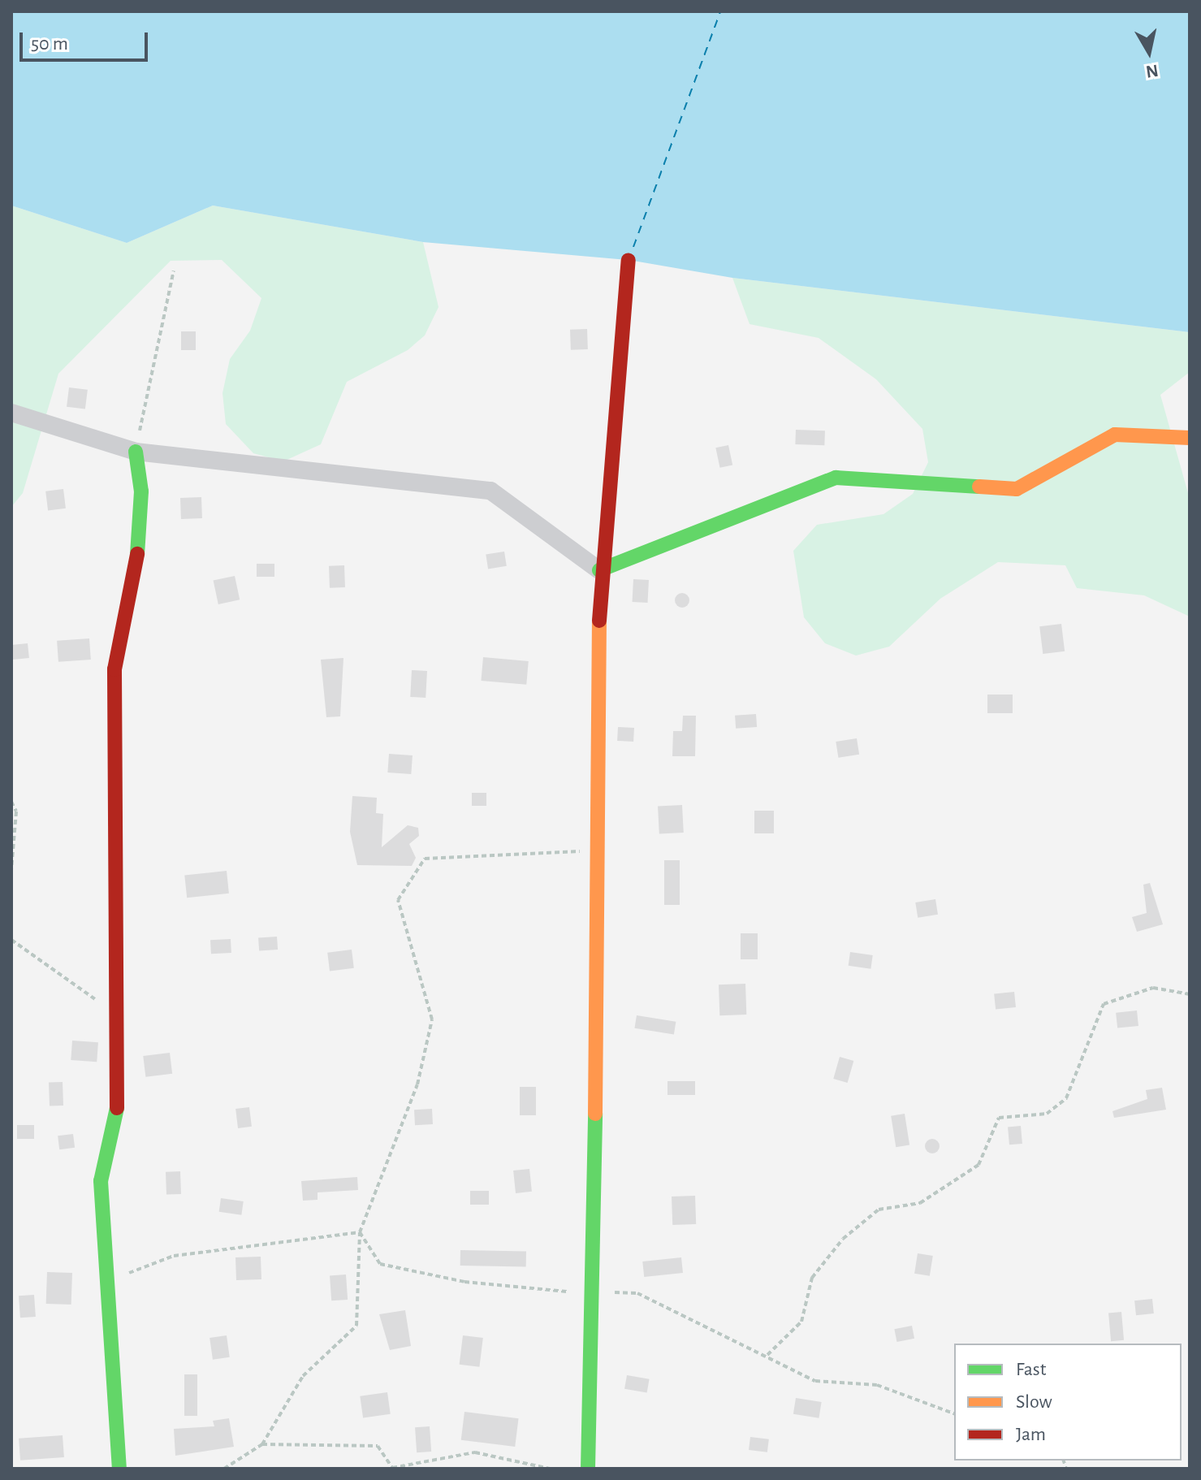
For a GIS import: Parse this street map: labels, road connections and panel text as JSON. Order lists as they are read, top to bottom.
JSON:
{
  "legend": ["Fast", "Slow", "Jam"],
  "scale_bar": "50 m",
  "north": "bottom"
}
